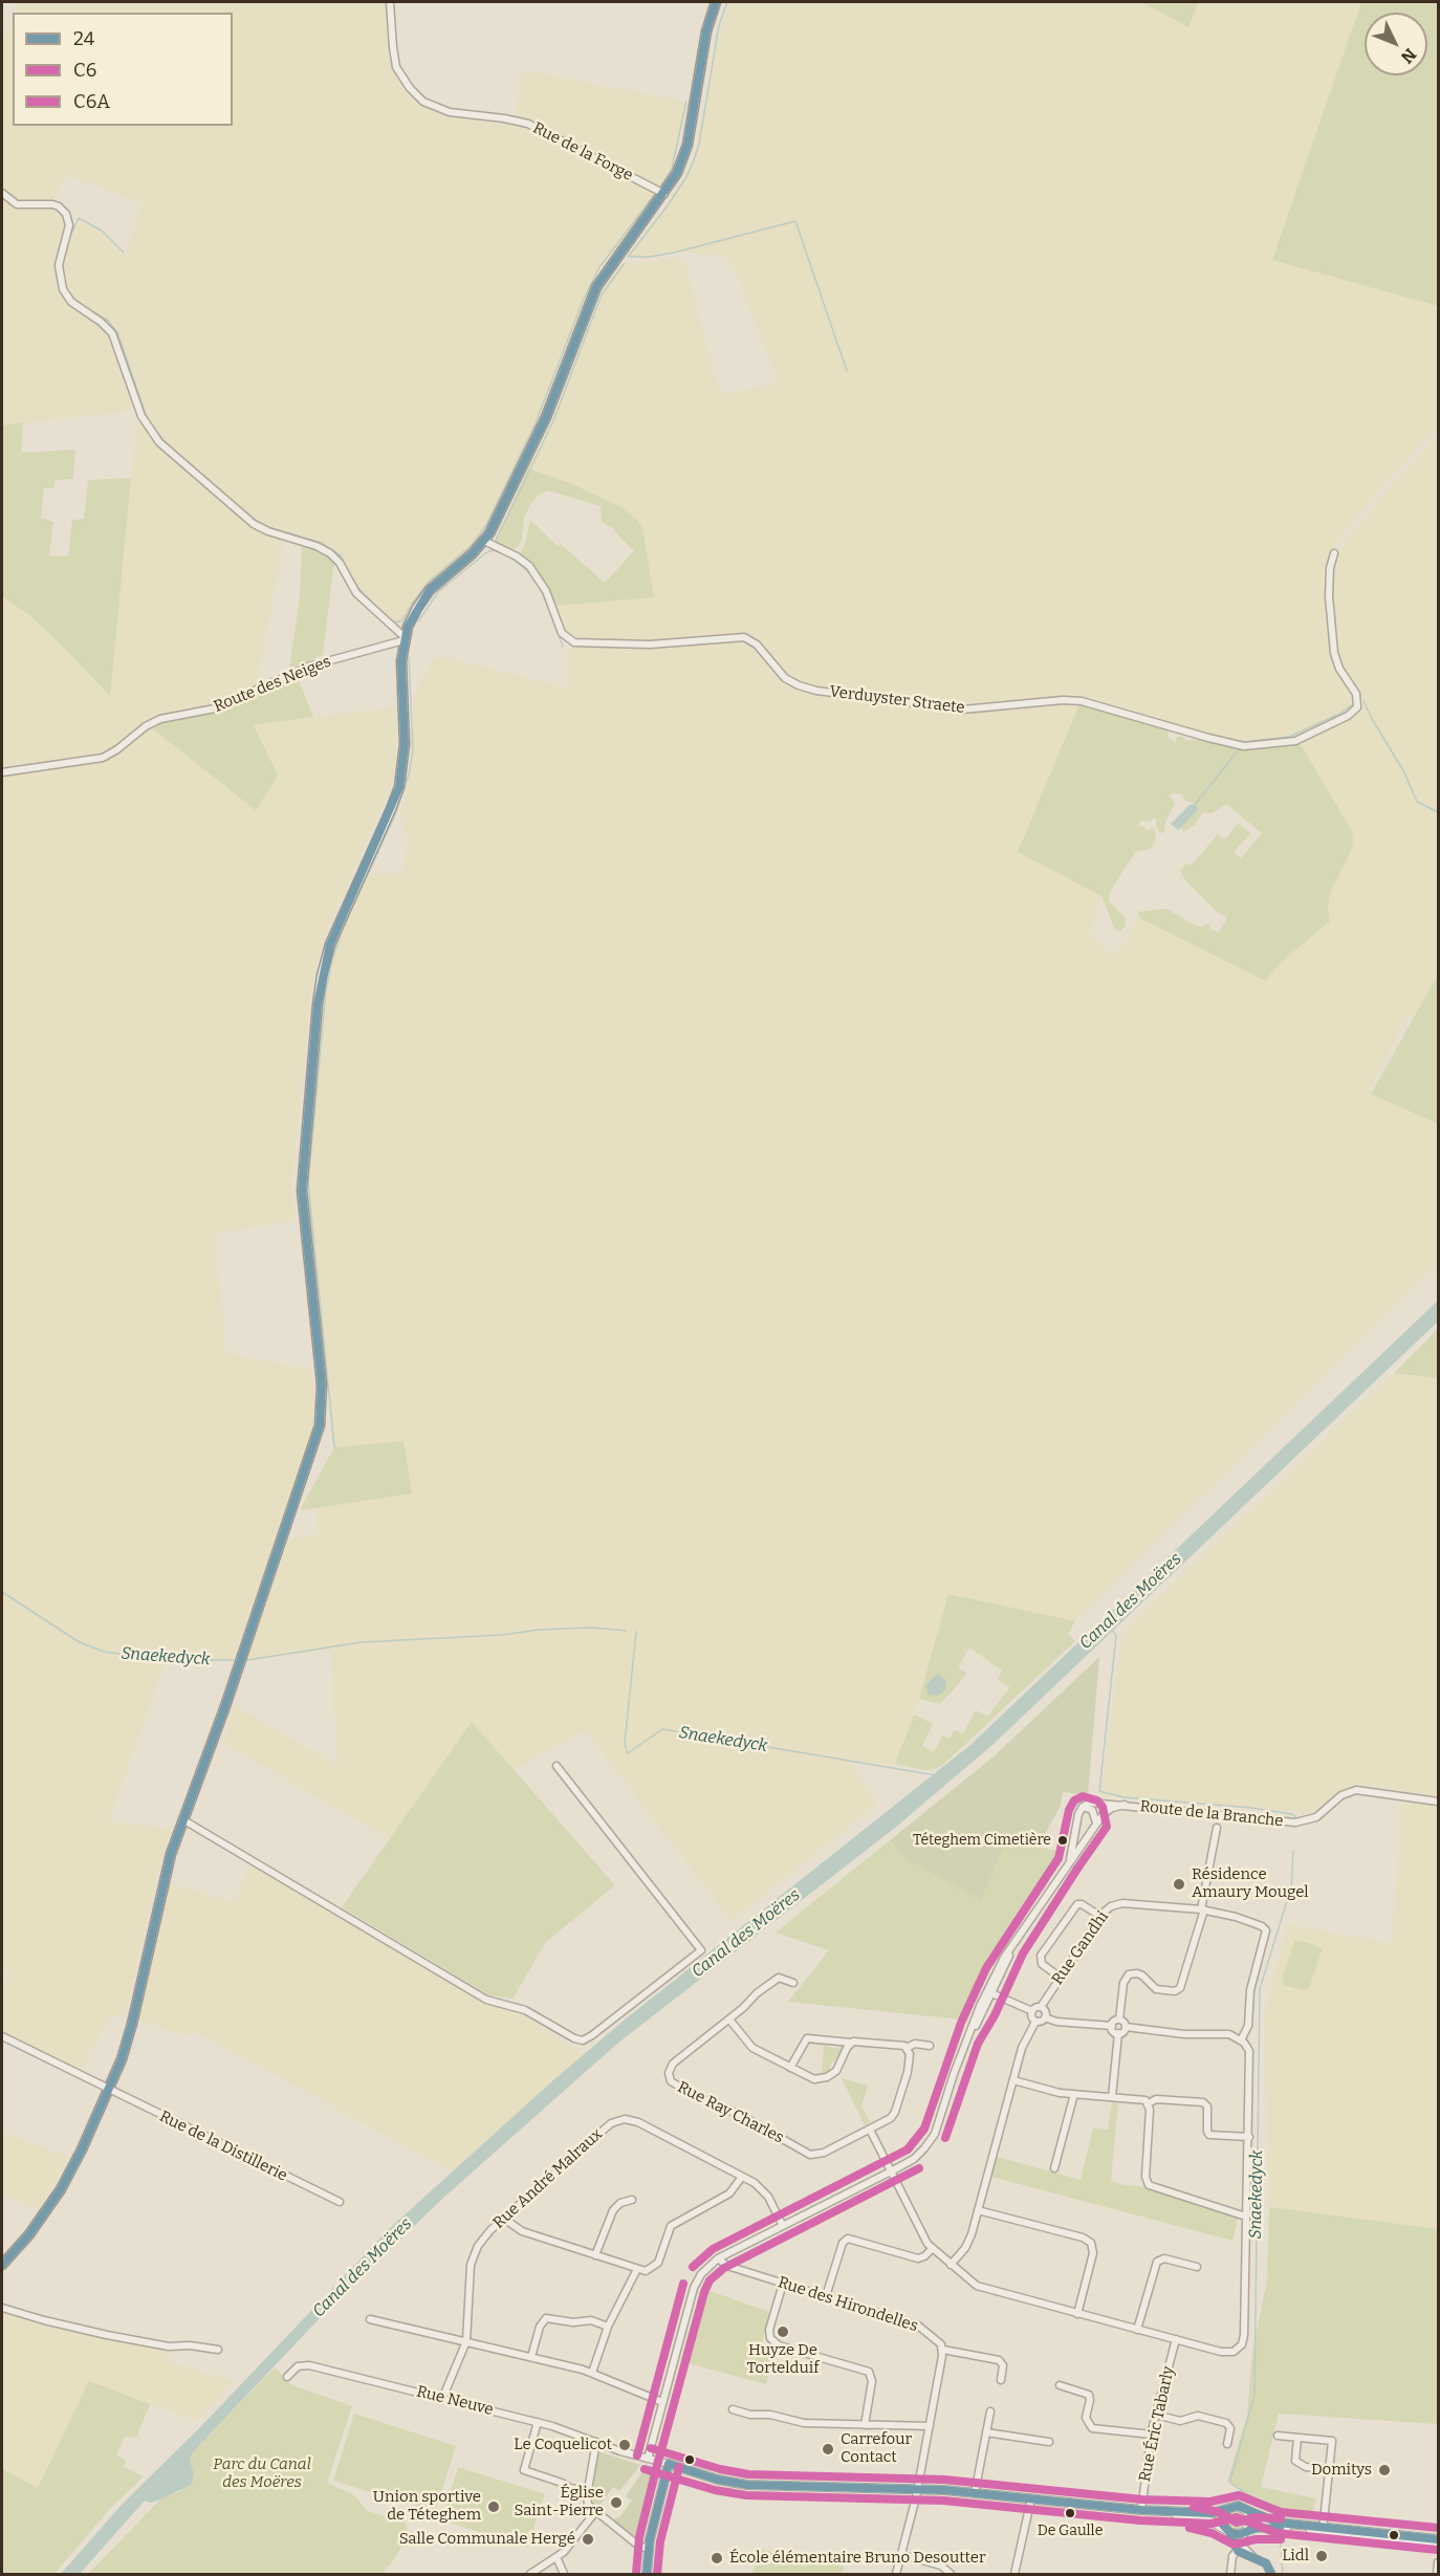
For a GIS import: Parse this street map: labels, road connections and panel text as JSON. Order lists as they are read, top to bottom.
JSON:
{
  "streets": {
    "street": [
      "Rue de la Forge",
      "Route des Neiges",
      "Verduyster Straete",
      "Route de la Branche",
      "Rue Gandhi",
      "Rue Ray Charles",
      "Rue de la Distillerie",
      "Rue André Malraux",
      "Rue des Hirondelles",
      "Rue Neuve",
      "Rue Éric Tabarly"
    ]
  },
  "crossings": [
    ["Route de la Branche", "Rue André Malraux"],
    ["Route de la Branche", "Rue des Hirondelles"],
    ["Route de la Branche", "Rue Neuve"],
    ["Rue André Malraux", "Rue Neuve"]
  ],
  "water": ["Canal des Moëres", "Snaekedyck"],
  "parks": ["Parc du Canal des Moëres"],
  "places": [
    "Téteghem Cimetière",
    "Résidence Amaury Mougel",
    "Huyze De Tortelduif",
    "Le Coquelicot",
    "Carrefour Contact",
    "Domitys",
    "Église Saint-Pierre",
    "Union sportive de Téteghem",
    "De Gaulle",
    "Salle Communale Hergé",
    "Lidl",
    "École élémentaire Bruno Desoutter"
  ],
  "lines": ["transit line 24", "transit line C6", "transit line C6A"],
  "legend": ["24", "C6", "C6A"],
  "north": "bottom right"
}
